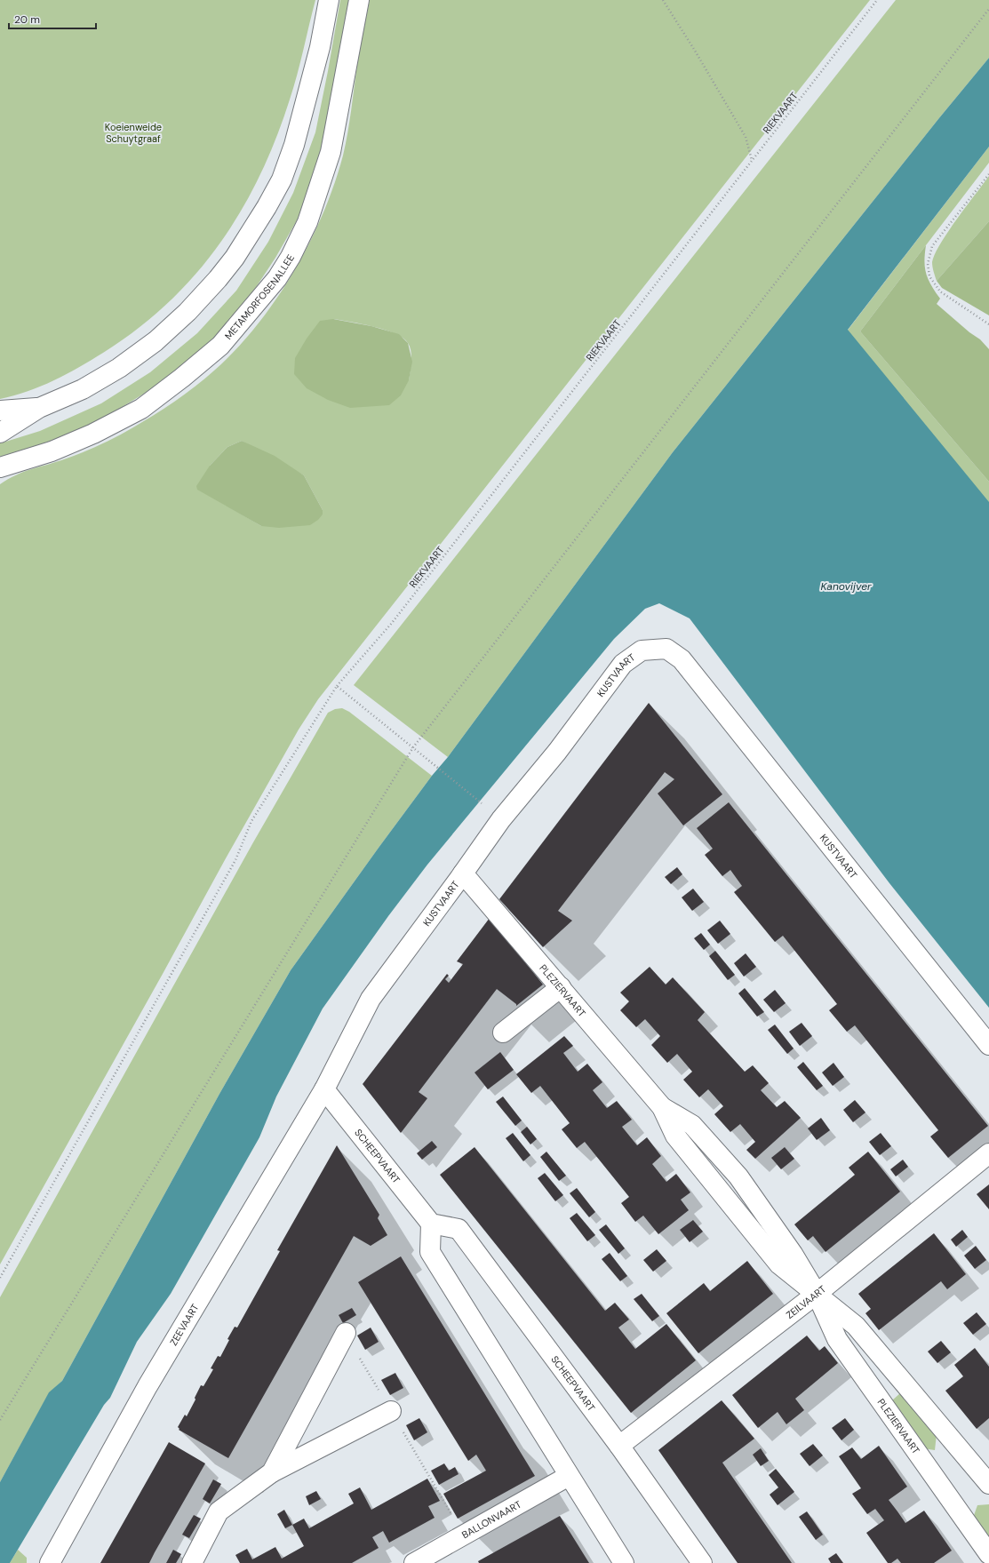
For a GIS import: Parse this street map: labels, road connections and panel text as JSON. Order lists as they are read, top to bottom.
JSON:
{
  "streets": {
    "street": [
      "METAMORFOSENALLEE",
      "KUSTVAART",
      "PLEZIERVAART",
      "SCHEEPVAART",
      "ZEILVAART",
      "ZEEVAART",
      "BALLONVAART"
    ],
    "path": ["RIEKVAART"]
  },
  "crossings": [
    ["KUSTVAART", "PLEZIERVAART"],
    ["KUSTVAART", "SCHEEPVAART"],
    ["KUSTVAART", "ZEEVAART"],
    ["PLEZIERVAART", "ZEILVAART"],
    ["SCHEEPVAART", "ZEILVAART"],
    ["SCHEEPVAART", "ZEEVAART"]
  ],
  "water": ["Kanovijver"],
  "parks": ["Koeienweide Schuytgraaf"],
  "scale_bar": "20 m"
}
